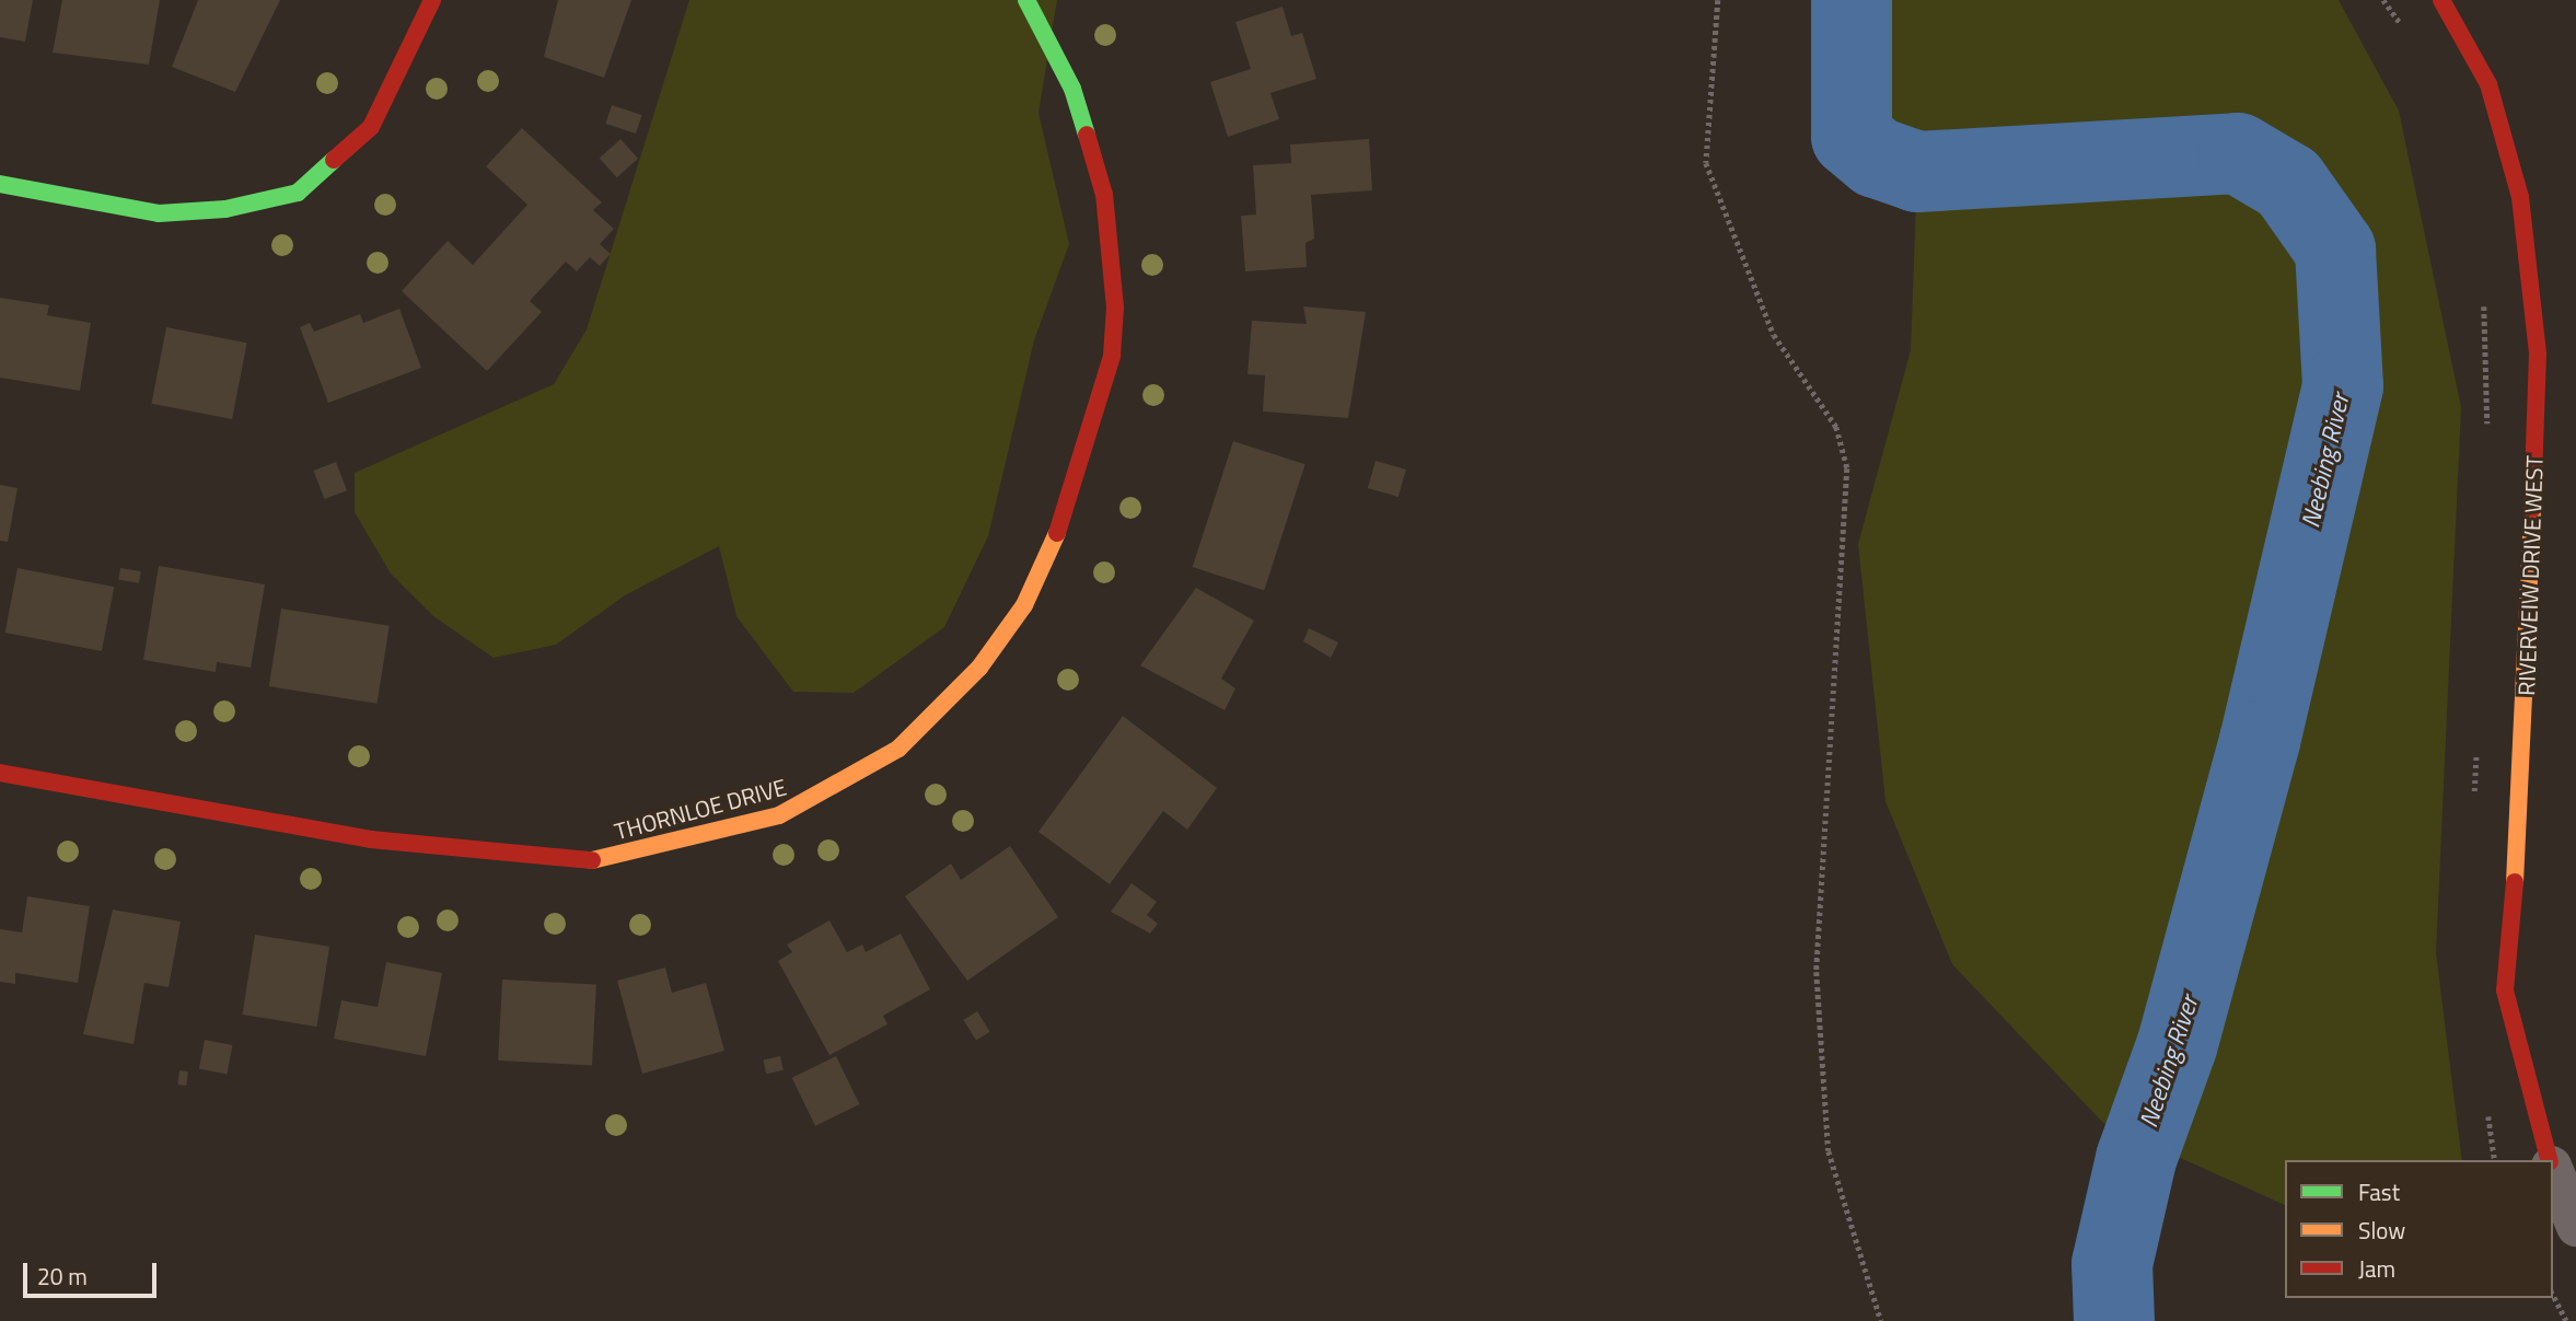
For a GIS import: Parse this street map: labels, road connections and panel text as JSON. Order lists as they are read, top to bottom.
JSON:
{
  "streets": {
    "street": ["RIVERVEIW DRIVE WEST", "THORNLOE DRIVE"]
  },
  "water": ["Neebing River"],
  "legend": ["Fast", "Slow", "Jam"],
  "scale_bar": "20 m"
}
